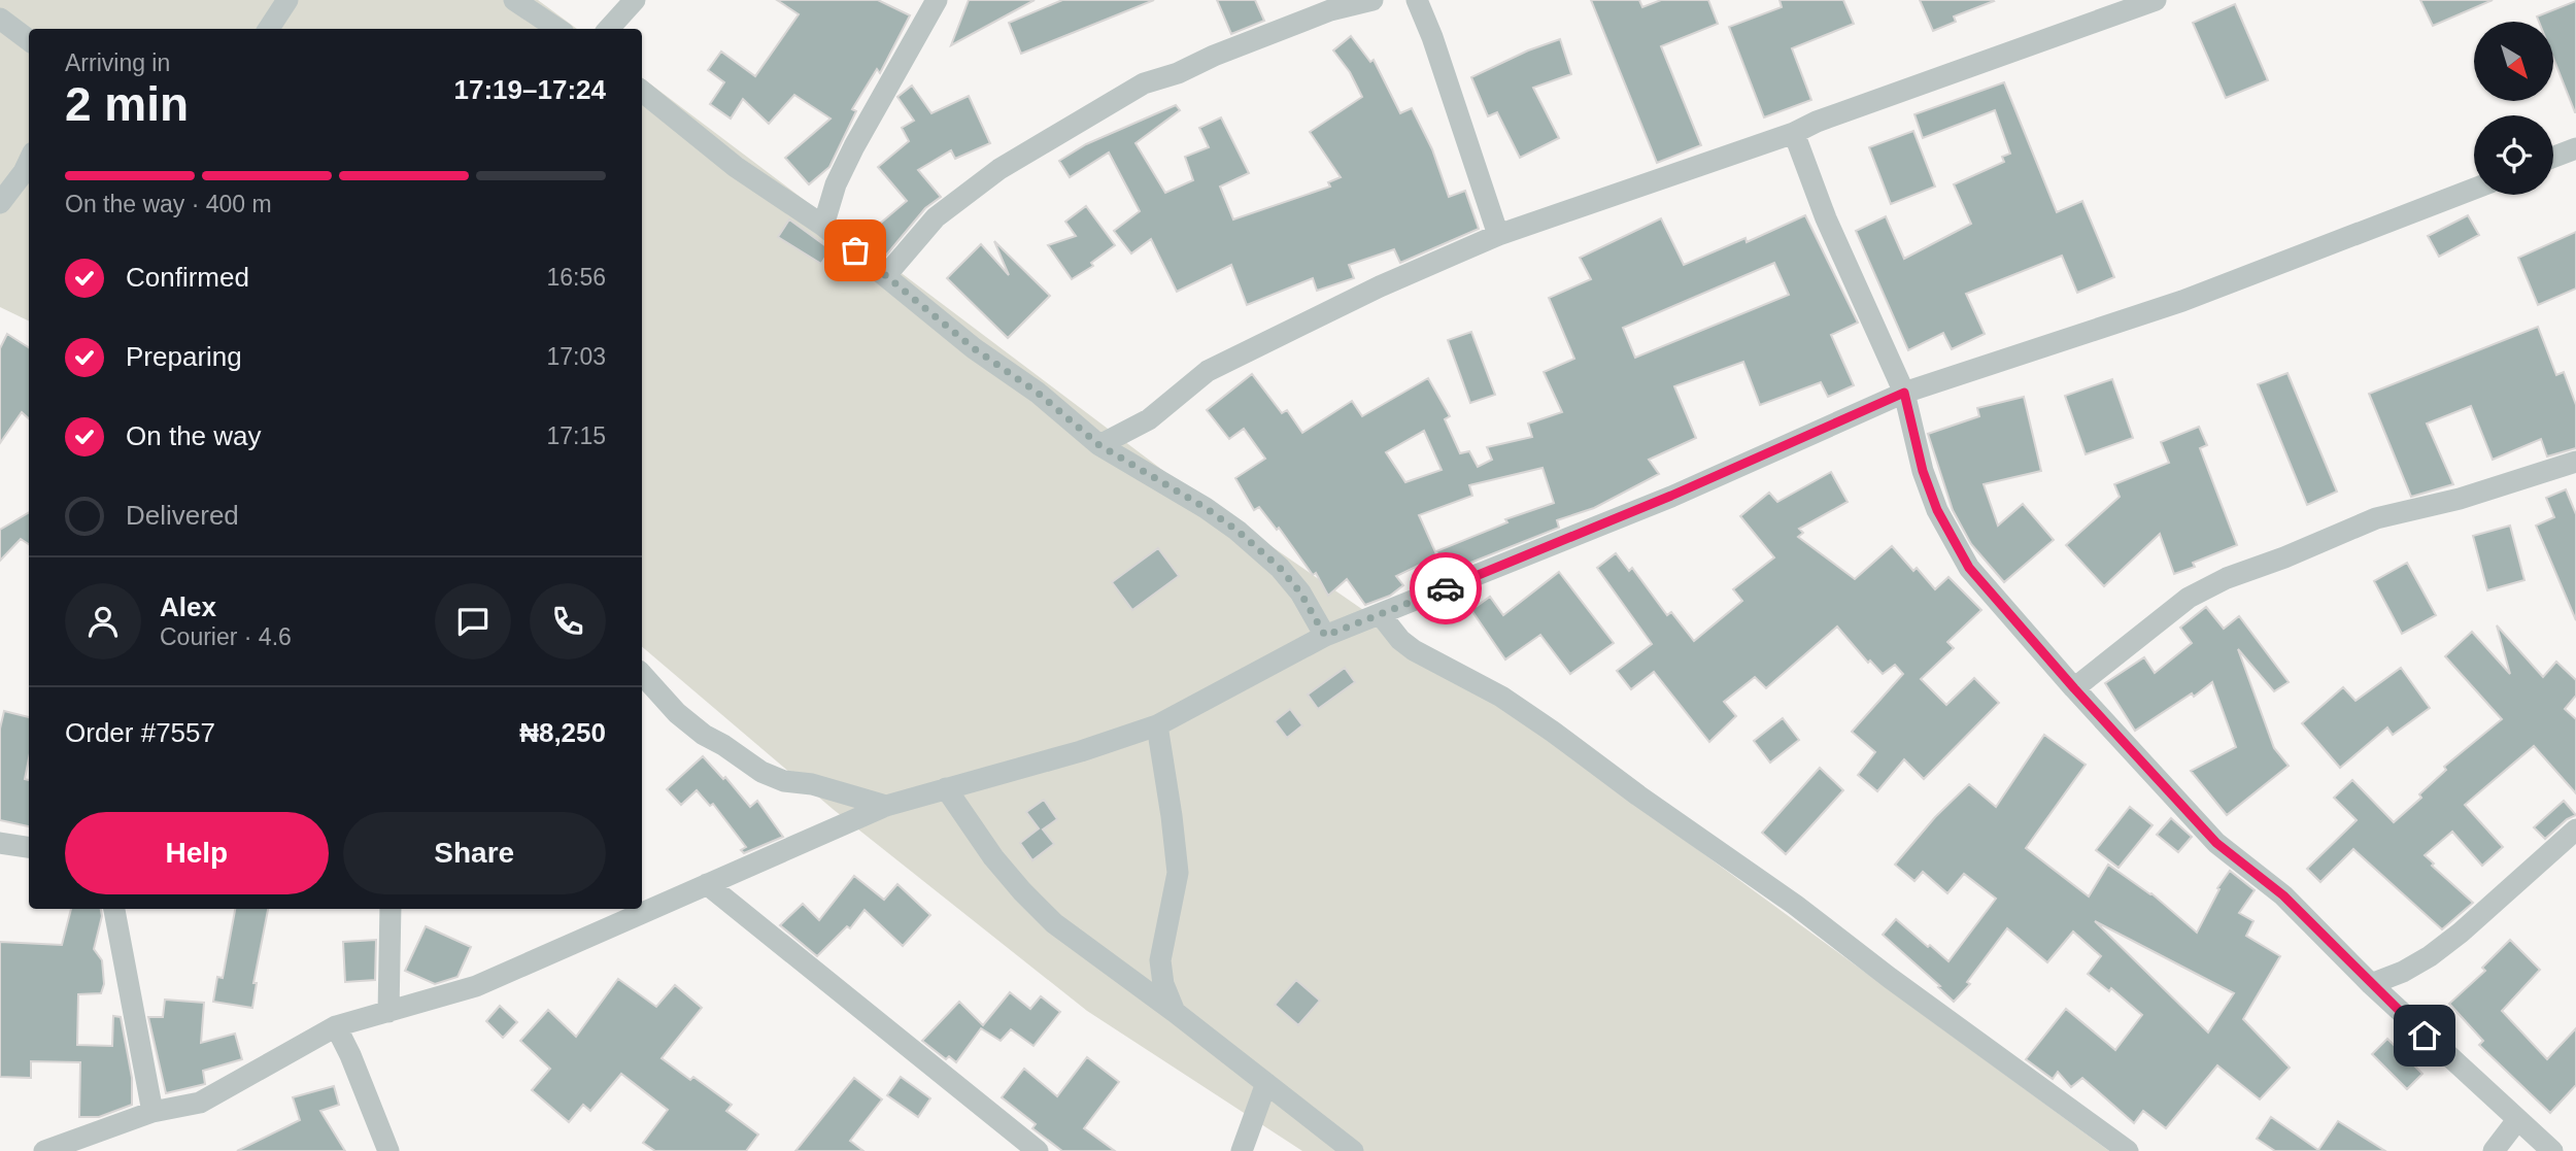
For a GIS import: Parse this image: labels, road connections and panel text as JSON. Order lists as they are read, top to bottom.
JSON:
{
  "north": "bottom right",
  "page": {
    "heading": ["2 min", "Arriving in", "17:19–17:24"],
    "panel": [
      "Alex",
      "Courier · 4.6",
      "Order #7557",
      "₦8,250"
    ],
    "bar": "On the way · 400 m",
    "list": [
      ["Confirmed", "16:56"],
      ["Preparing", "17:03"],
      ["On the way", "17:15"],
      "Delivered"
    ],
    "buttons": ["Help", "Share"]
  }
}
